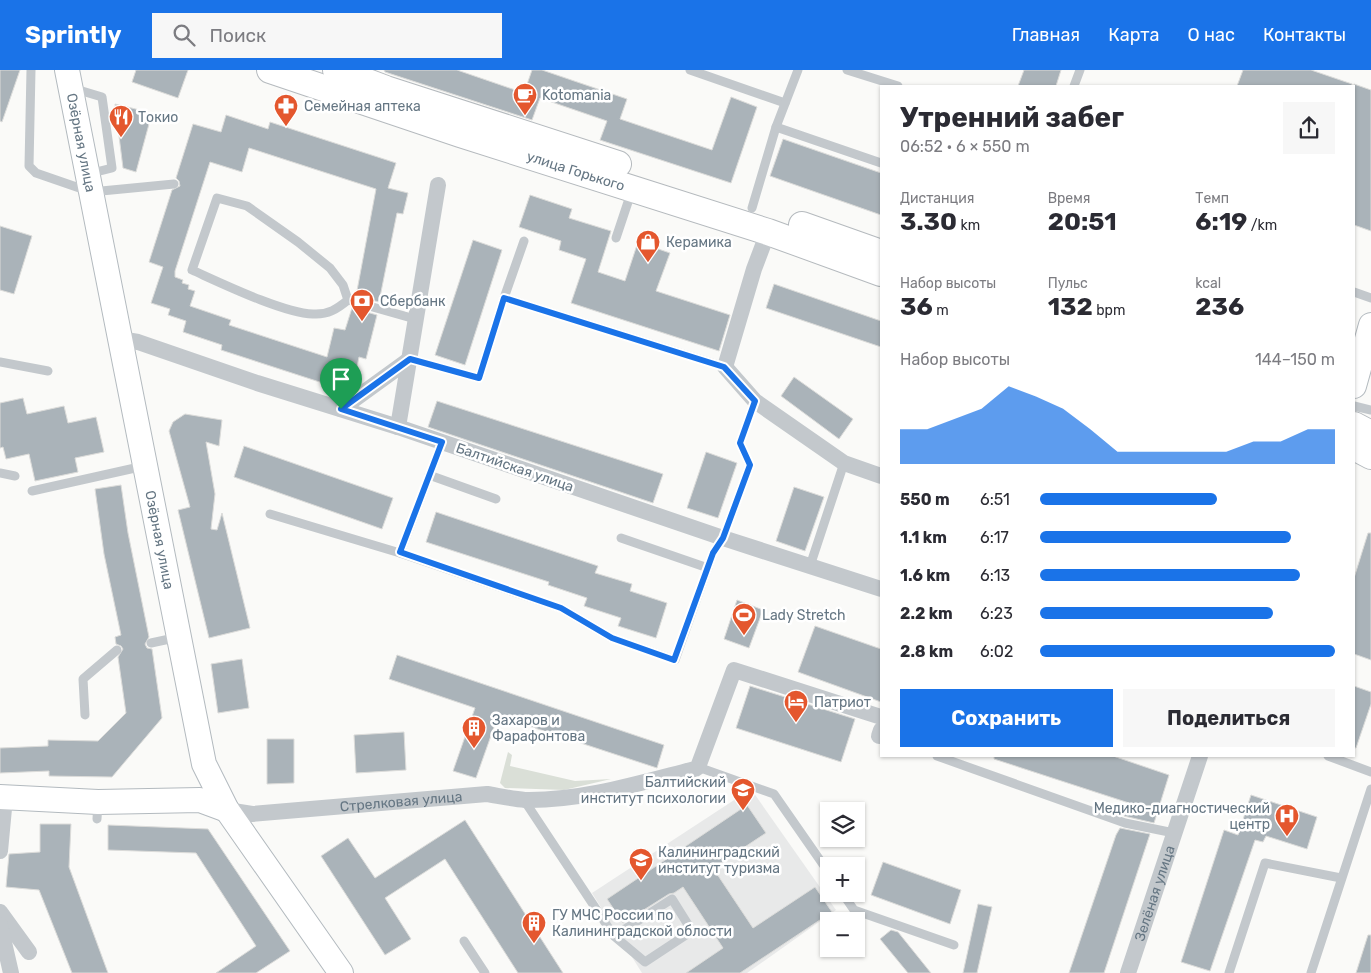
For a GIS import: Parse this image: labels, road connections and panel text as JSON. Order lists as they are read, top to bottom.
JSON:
{
  "streets": {
    "main road": ["улица Горького"],
    "street": [
      "Озёрная улица",
      "Балтийская улица",
      "Стрелковая улица",
      "Зелёная улица"
    ]
  },
  "crossings": [
    ["Озёрная улица", "Балтийская улица"],
    ["Озёрная улица", "Стрелковая улица"]
  ],
  "places": {
    "cafe": ["Kotomania"],
    "pharmacy": ["Семейная аптека"],
    "restaurant": ["Токио"],
    "shop": ["Керамика"],
    "bank": ["Сбербанк"],
    "sports": ["Lady Stretch"],
    "hotel": ["Патриот"],
    "building": ["Захаров и Фарафонтова", "ГУ МЧС России по Калининградской облости"],
    "school or university": ["Балтийский институт психологии", "Калининградский институт туризма"],
    "hospital": ["Медико-диагностический центр"]
  },
  "page": {
    "header": "Sprintly",
    "search": "Поиск",
    "nav": [
      "Главная",
      "Карта",
      "О нас",
      "Контакты"
    ],
    "heading": ["Утренний забег", "06:52 · 6 × 550 m"],
    "stats": [
      ["Дистанция", "3.30 km"],
      ["Время", "20:51"],
      ["Темп", "6:19 /km"],
      ["Набор высоты", "36 m"],
      ["Пульс", "132 bpm"],
      ["kcal", "236"]
    ],
    "chart": ["Набор высоты", "144–150 m"],
    "list": [
      {
        "name": "550 m",
        "note": "6:51"
      },
      {
        "name": "1.1 km",
        "note": "6:17"
      },
      {
        "name": "1.6 km",
        "note": "6:13"
      },
      {
        "name": "2.2 km",
        "note": "6:23"
      },
      {
        "name": "2.8 km",
        "note": "6:02"
      }
    ],
    "buttons": ["Сохранить", "Поделиться"],
    "map_buttons": ["+", "−"]
  }
}
